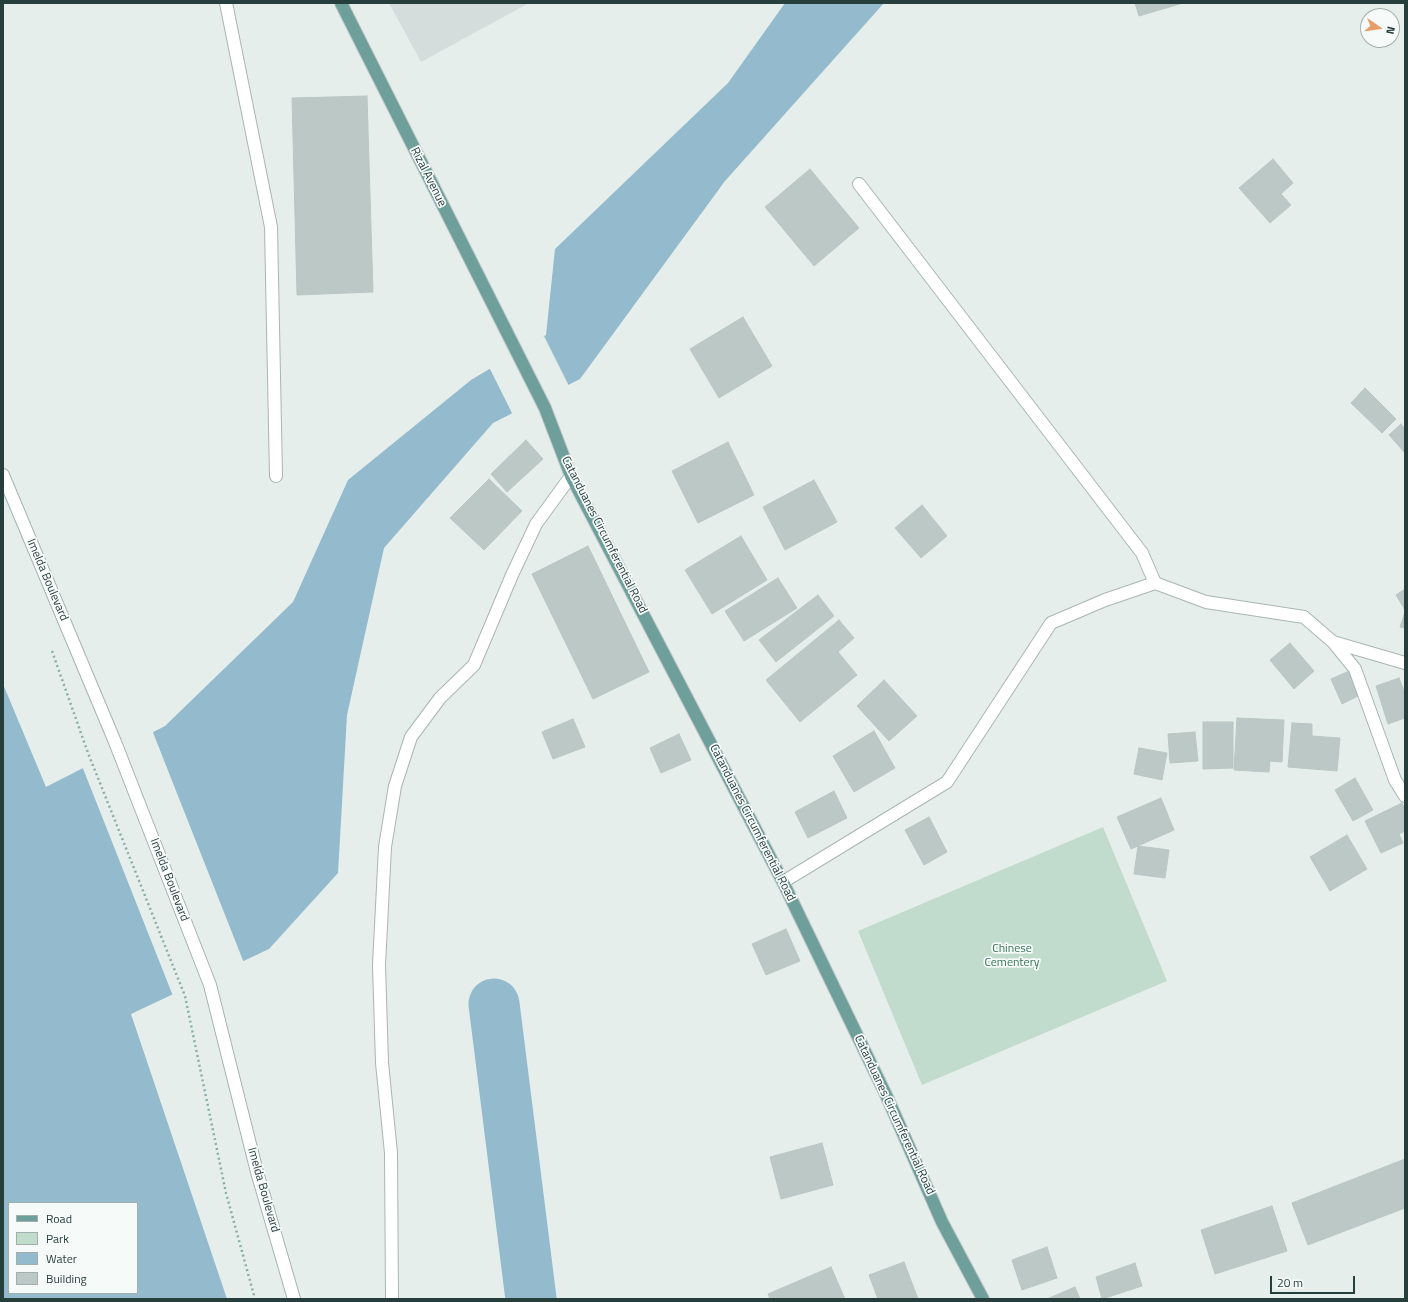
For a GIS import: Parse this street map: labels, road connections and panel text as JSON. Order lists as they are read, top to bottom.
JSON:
{
  "streets": {
    "main road": ["Rizal Avenue", "Catanduanes Circumferential Road"],
    "street": ["Imelda Boulevard"]
  },
  "crossings": [
    ["Rizal Avenue", "Catanduanes Circumferential Road"]
  ],
  "parks": ["Chinese Cementery"],
  "legend": [
    "Road",
    "Park",
    "Water",
    "Building"
  ],
  "scale_bar": "20 m",
  "north": "right"
}
